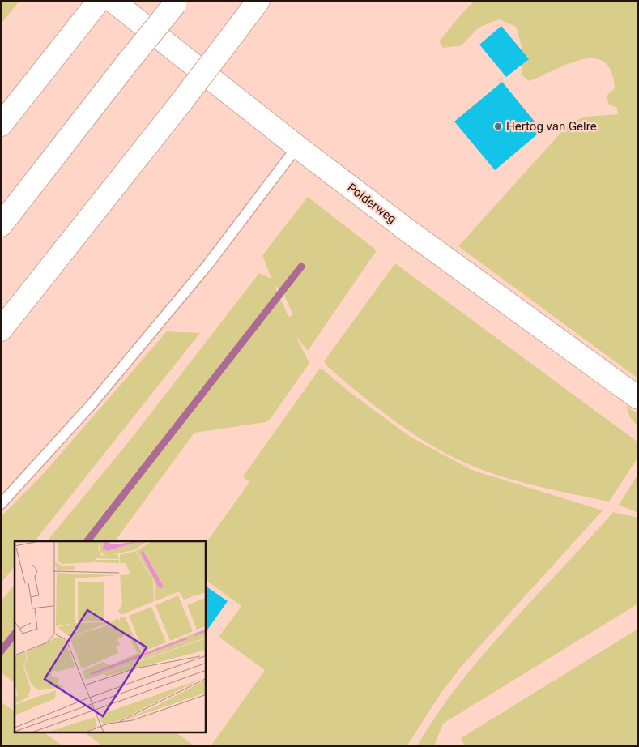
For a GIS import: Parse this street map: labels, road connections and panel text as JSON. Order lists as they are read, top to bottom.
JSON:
{
  "streets": {
    "main road": ["Polderweg"]
  },
  "places": ["Hertog van Gelre"]
}
